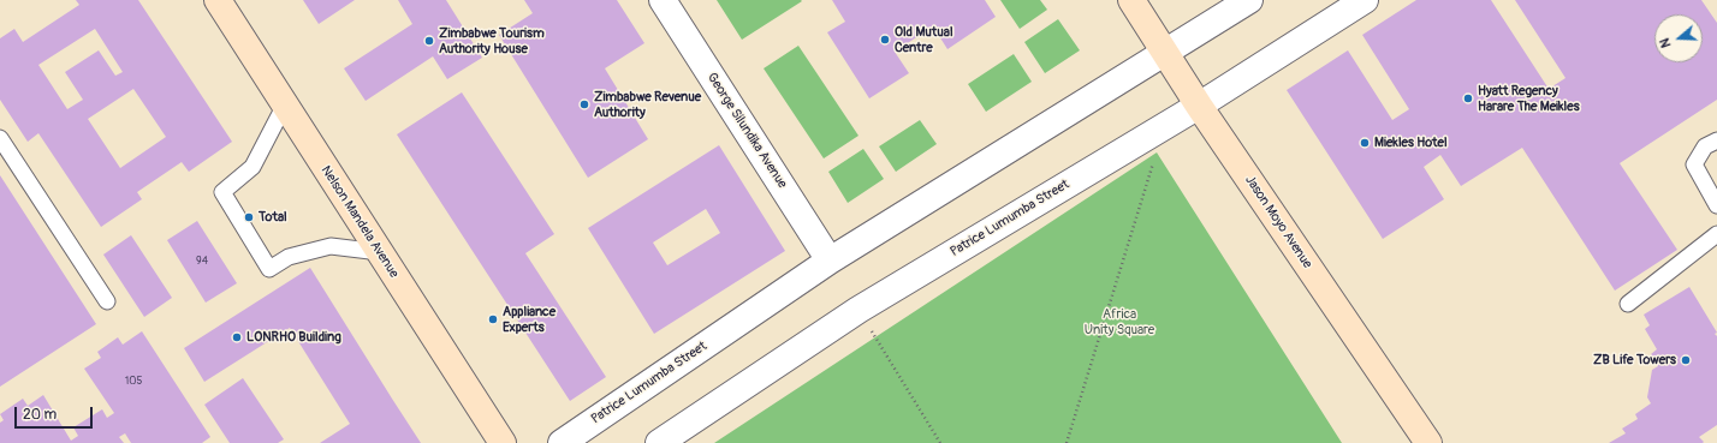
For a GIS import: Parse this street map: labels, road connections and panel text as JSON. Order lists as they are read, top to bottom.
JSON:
{
  "streets": {
    "street": [
      "George Silundika Avenue",
      "Patrice Lumumba Street",
      "Nelson Mandela Avenue",
      "Jason Moyo Avenue"
    ]
  },
  "crossings": [
    ["George Silundika Avenue", "Patrice Lumumba Street"],
    ["Patrice Lumumba Street", "Jason Moyo Avenue"]
  ],
  "parks": ["Africa Unity Square"],
  "places": [
    "Old Mutual Centre",
    "Zimbabwe Tourism Authority House",
    "Hyatt Regency Harare The Meikles",
    "Zimbabwe Revenue Authority",
    "Miekles Hotel",
    "Total",
    "Appliance Experts",
    "LONRHO Building",
    "ZB Life Towers"
  ],
  "house_numbers": ["94", "105"],
  "scale_bar": "20 m",
  "north": "left"
}
